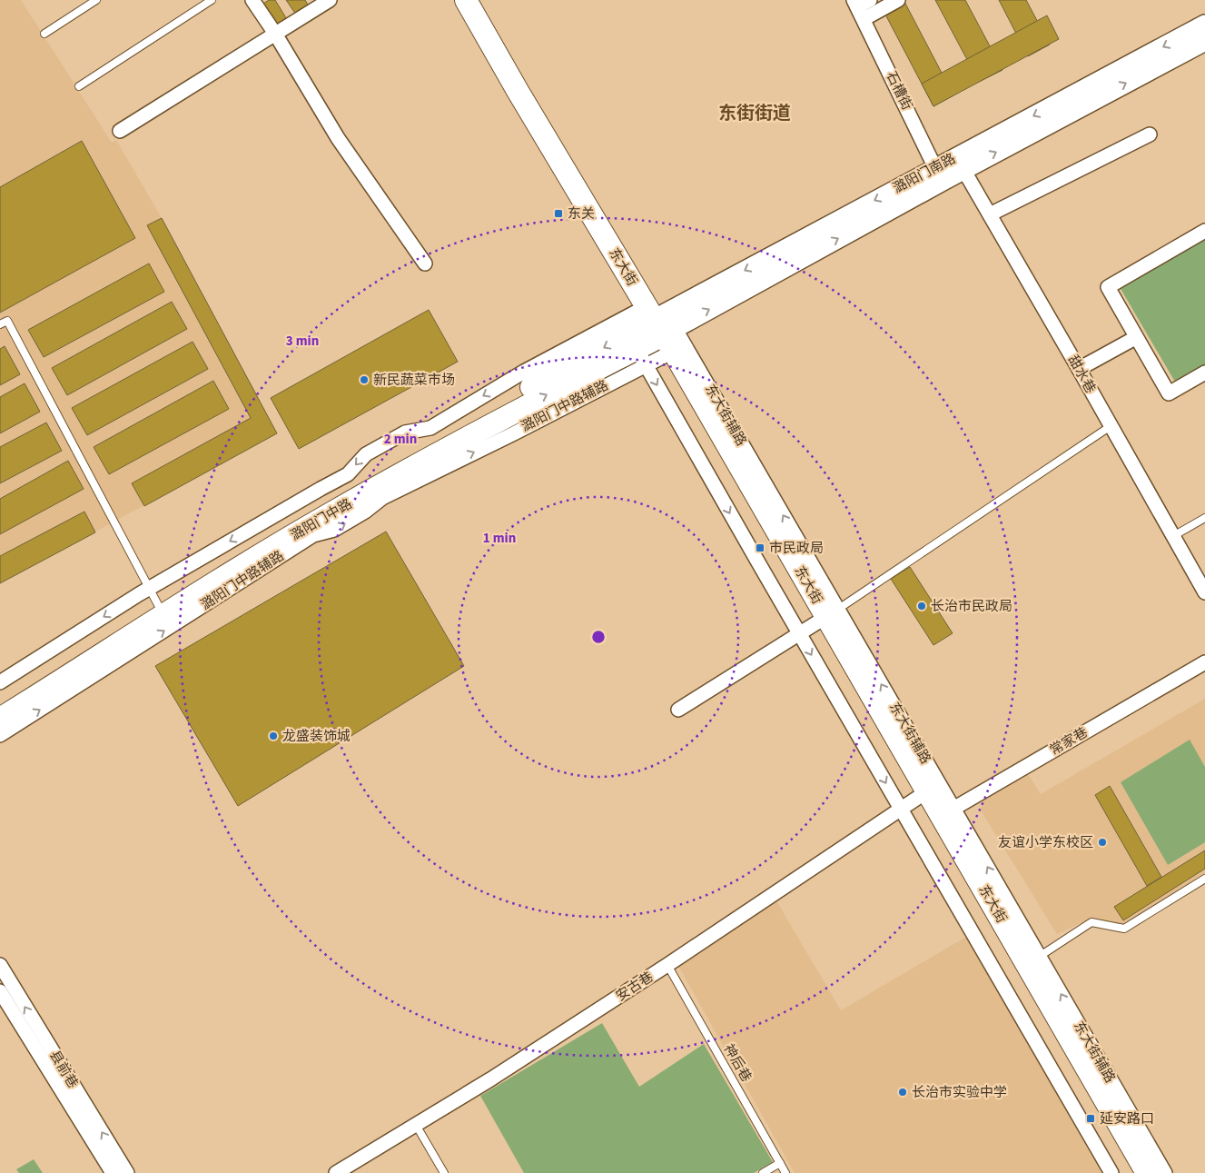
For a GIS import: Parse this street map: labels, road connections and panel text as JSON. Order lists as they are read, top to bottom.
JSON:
{
  "streets": {
    "main road": ["潞阳门南路", "东大街", "潞阳门中路"],
    "street": [
      "石槽街",
      "甜水巷",
      "潞阳门中路辅路",
      "东大街辅路",
      "常家巷",
      "安古巷",
      "县前巷"
    ],
    "lane": ["神后巷"]
  },
  "crossings": [
    ["石槽街", "潞阳门南路"],
    ["潞阳门南路", "东大街"],
    ["潞阳门南路", "甜水巷"],
    ["潞阳门南路", "潞阳门中路辅路"],
    ["潞阳门南路", "东大街辅路"],
    ["潞阳门南路", "潞阳门中路"],
    ["东大街", "潞阳门中路辅路"],
    ["东大街", "东大街辅路"],
    ["东大街", "潞阳门中路"],
    ["东大街", "常家巷"],
    ["东大街", "安古巷"],
    ["潞阳门中路辅路", "东大街辅路"],
    ["潞阳门中路辅路", "潞阳门中路"],
    ["东大街辅路", "潞阳门中路"],
    ["东大街辅路", "常家巷"],
    ["安古巷", "神后巷"]
  ],
  "one_way": ["潞阳门中路辅路"],
  "districts": ["东街街道"],
  "places": {
    "transit": ["东关", "市民政局", "延安路口"],
    "other": [
      "新民蔬菜市场",
      "长治市民政局",
      "龙盛装饰城",
      "友谊小学东校区",
      "长治市实验中学"
    ]
  },
  "rings": ["3 min", "2 min", "1 min"]
}
